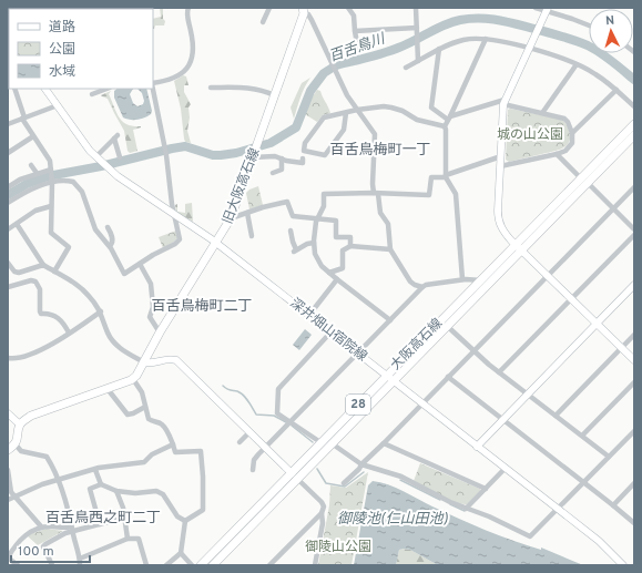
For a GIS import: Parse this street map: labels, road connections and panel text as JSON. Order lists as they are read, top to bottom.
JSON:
{
  "streets": {
    "main road": ["旧大阪高石線", "大阪高石線", "28"],
    "street": ["深井畑山宿院線"]
  },
  "crossings": [
    ["旧大阪高石線", "深井畑山宿院線"],
    ["深井畑山宿院線", "大阪高石線"]
  ],
  "districts": ["百舌鳥梅町一丁", "百舌鳥梅町二丁", "百舌鳥西之町二丁"],
  "water": ["百舌鳥川", "御陵池(仁山田池)"],
  "parks": ["城の山公園", "御陵山公園"],
  "legend": ["道路", "公園", "水域"],
  "scale_bar": "100 m",
  "north": "top"
}
